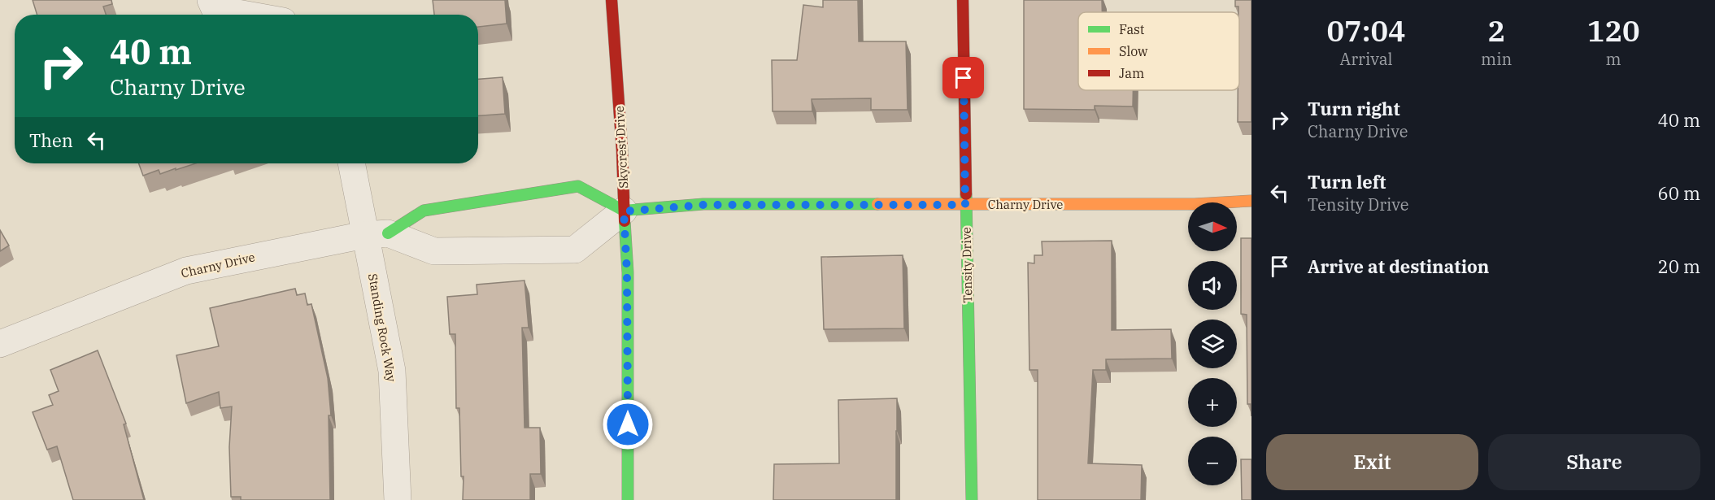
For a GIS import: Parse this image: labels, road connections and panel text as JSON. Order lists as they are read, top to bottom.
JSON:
{
  "streets": {
    "street": [
      "Skycrest Drive",
      "Charny Drive",
      "Tensity Drive",
      "Standing Rock Way"
    ]
  },
  "crossings": [
    ["Skycrest Drive", "Charny Drive"],
    ["Charny Drive", "Tensity Drive"],
    ["Charny Drive", "Standing Rock Way"]
  ],
  "legend": ["Fast", "Slow", "Jam"],
  "north": "right",
  "page": {
    "eta": [
      "07:04",
      "Arrival",
      "2",
      "min",
      "120",
      "m"
    ],
    "turn": ["40 m", "Charny Drive"],
    "list": [
      {
        "name": "Turn right",
        "note": "Charny Drive",
        "value": "40 m"
      },
      {
        "name": "Turn left",
        "note": "Tensity Drive",
        "value": "60 m"
      },
      {
        "name": "Arrive at destination",
        "value": "20 m"
      }
    ],
    "then": "Then",
    "map_buttons": ["+", "−"],
    "buttons": ["Exit", "Share"]
  }
}
